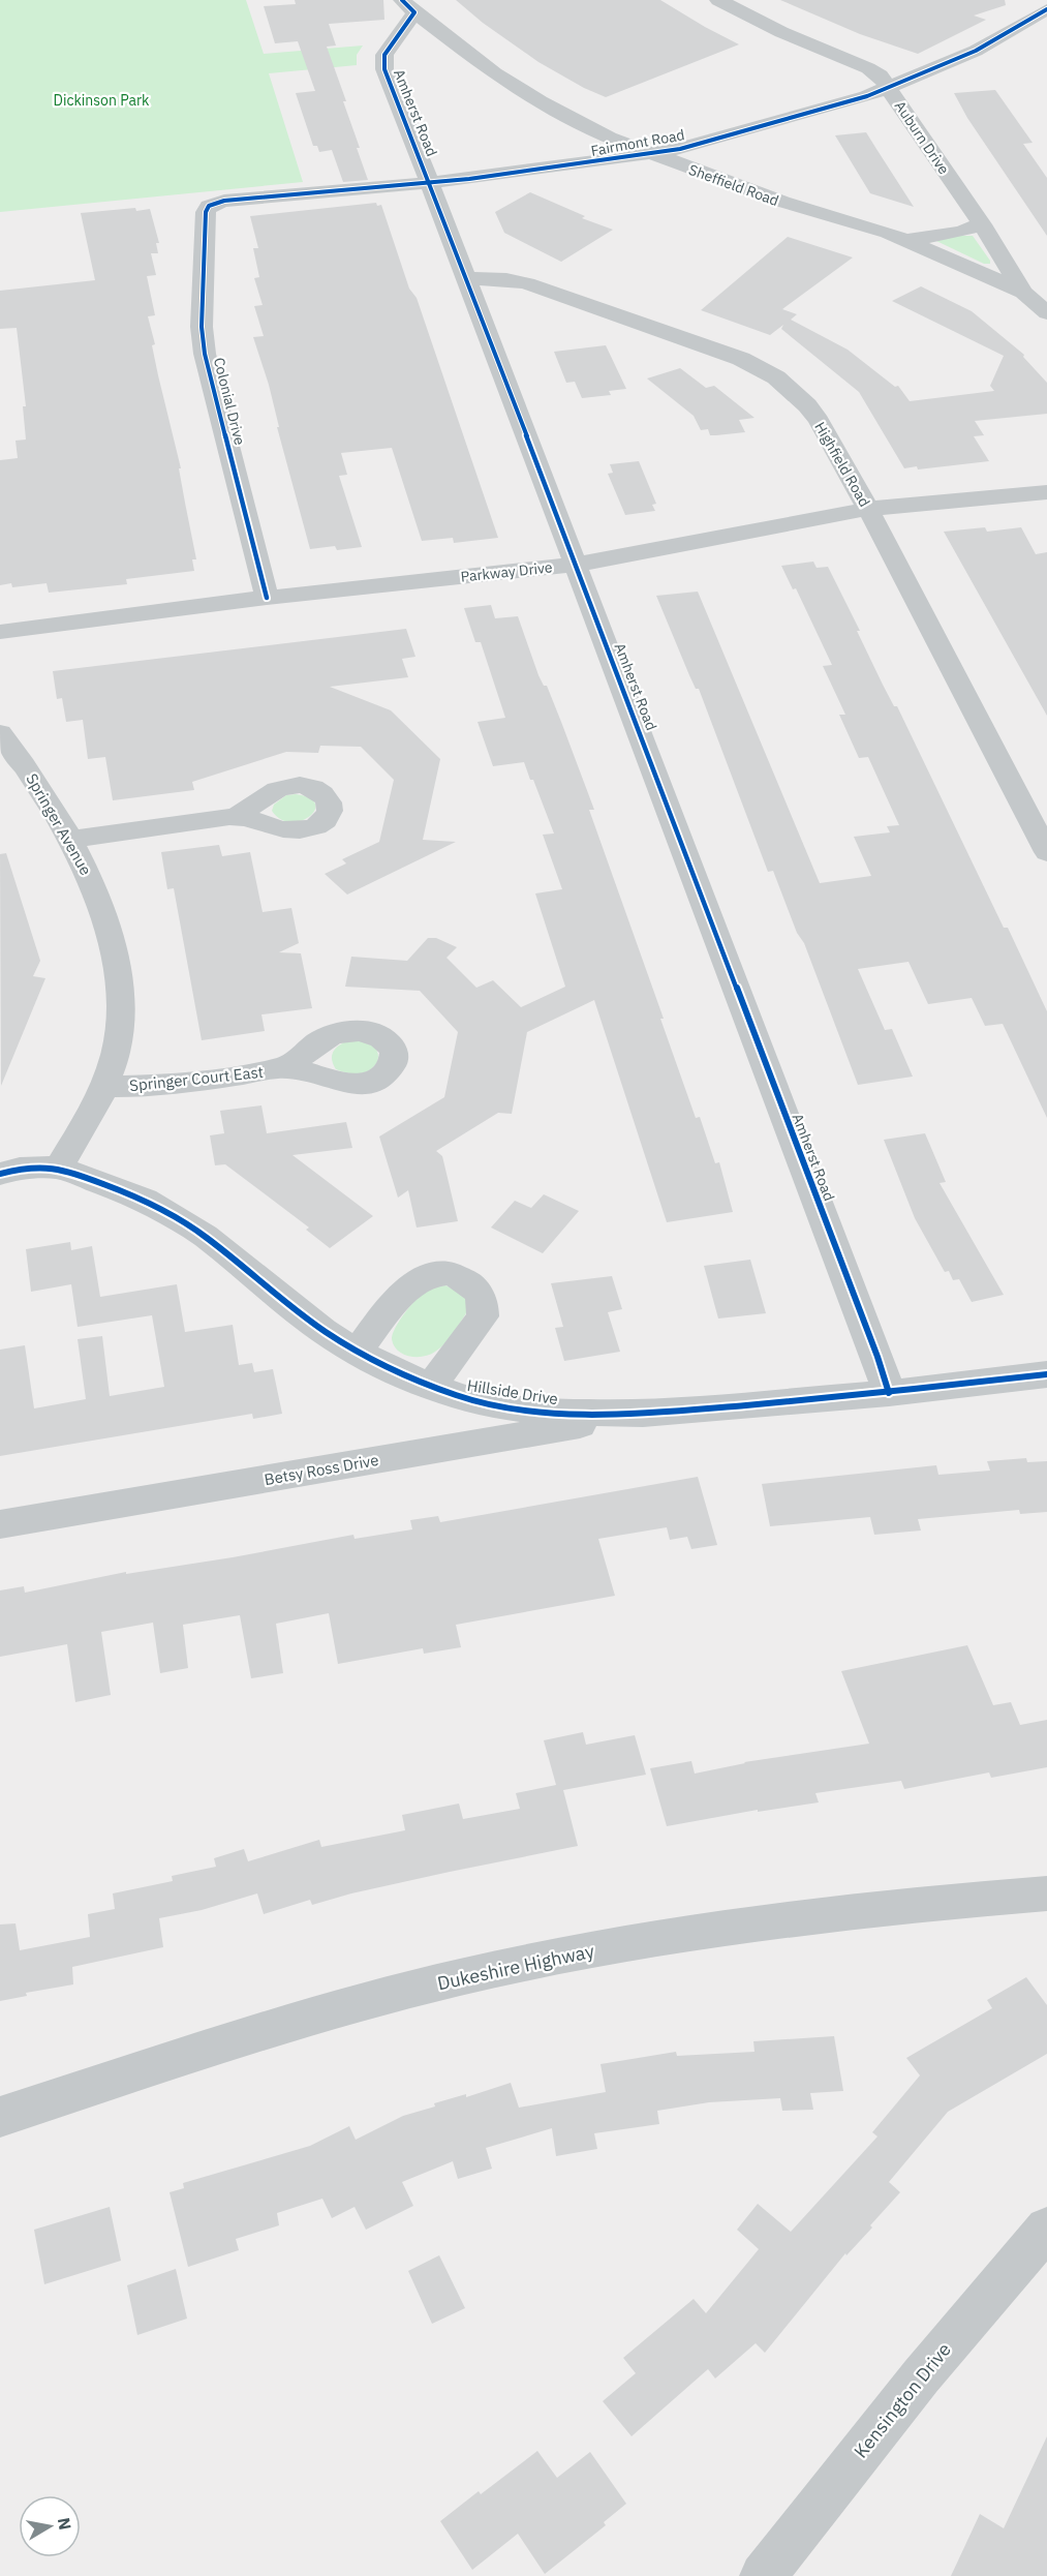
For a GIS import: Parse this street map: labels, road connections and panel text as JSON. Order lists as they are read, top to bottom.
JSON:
{
  "streets": {
    "street": [
      "Amherst Road",
      "Auburn Drive",
      "Fairmont Road",
      "Sheffield Road",
      "Colonial Drive",
      "Highfield Road",
      "Parkway Drive",
      "Springer Avenue",
      "Springer Court East",
      "Hillside Drive",
      "Betsy Ross Drive",
      "Dukeshire Highway",
      "Kensington Drive"
    ]
  },
  "crossings": [
    ["Amherst Road", "Fairmont Road"],
    ["Amherst Road", "Sheffield Road"],
    ["Amherst Road", "Highfield Road"],
    ["Amherst Road", "Parkway Drive"],
    ["Amherst Road", "Hillside Drive"],
    ["Auburn Drive", "Fairmont Road"],
    ["Auburn Drive", "Sheffield Road"],
    ["Fairmont Road", "Sheffield Road"],
    ["Fairmont Road", "Colonial Drive"],
    ["Colonial Drive", "Parkway Drive"],
    ["Highfield Road", "Parkway Drive"],
    ["Springer Avenue", "Springer Court East"],
    ["Springer Avenue", "Hillside Drive"],
    ["Hillside Drive", "Betsy Ross Drive"]
  ],
  "parks": ["Dickinson Park"],
  "north": "right"
}
